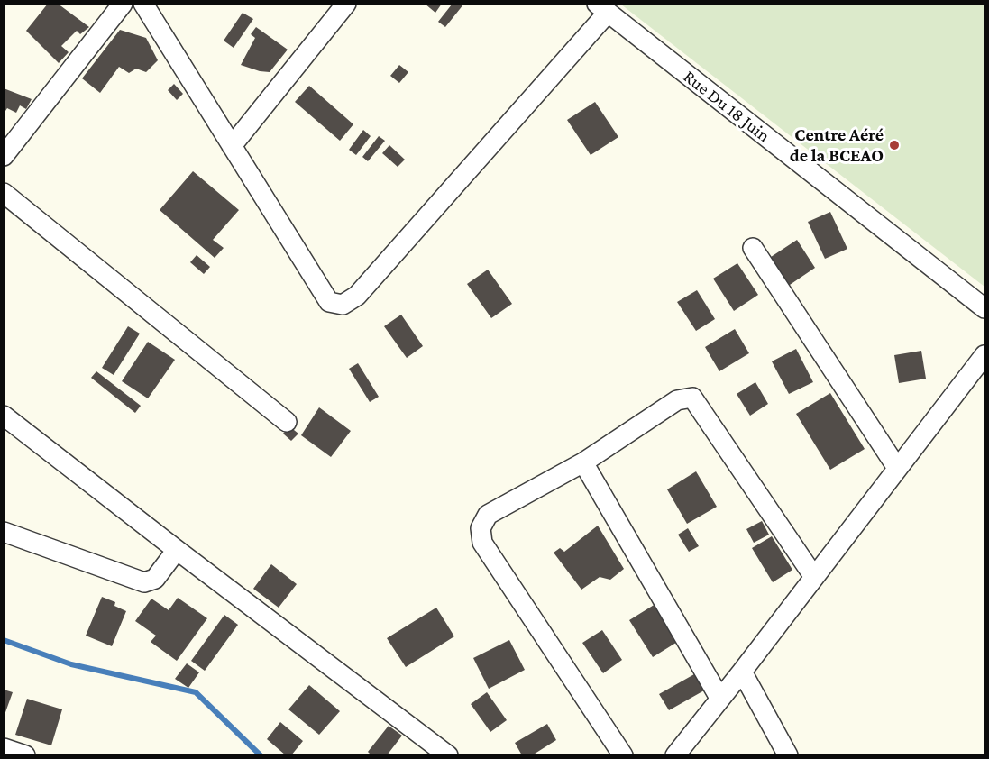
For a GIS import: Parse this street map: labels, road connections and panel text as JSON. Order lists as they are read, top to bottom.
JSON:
{
  "streets": {
    "street": ["Rue Du 18 Juin"]
  },
  "places": ["Centre Aéré de la BCEAO"]
}
